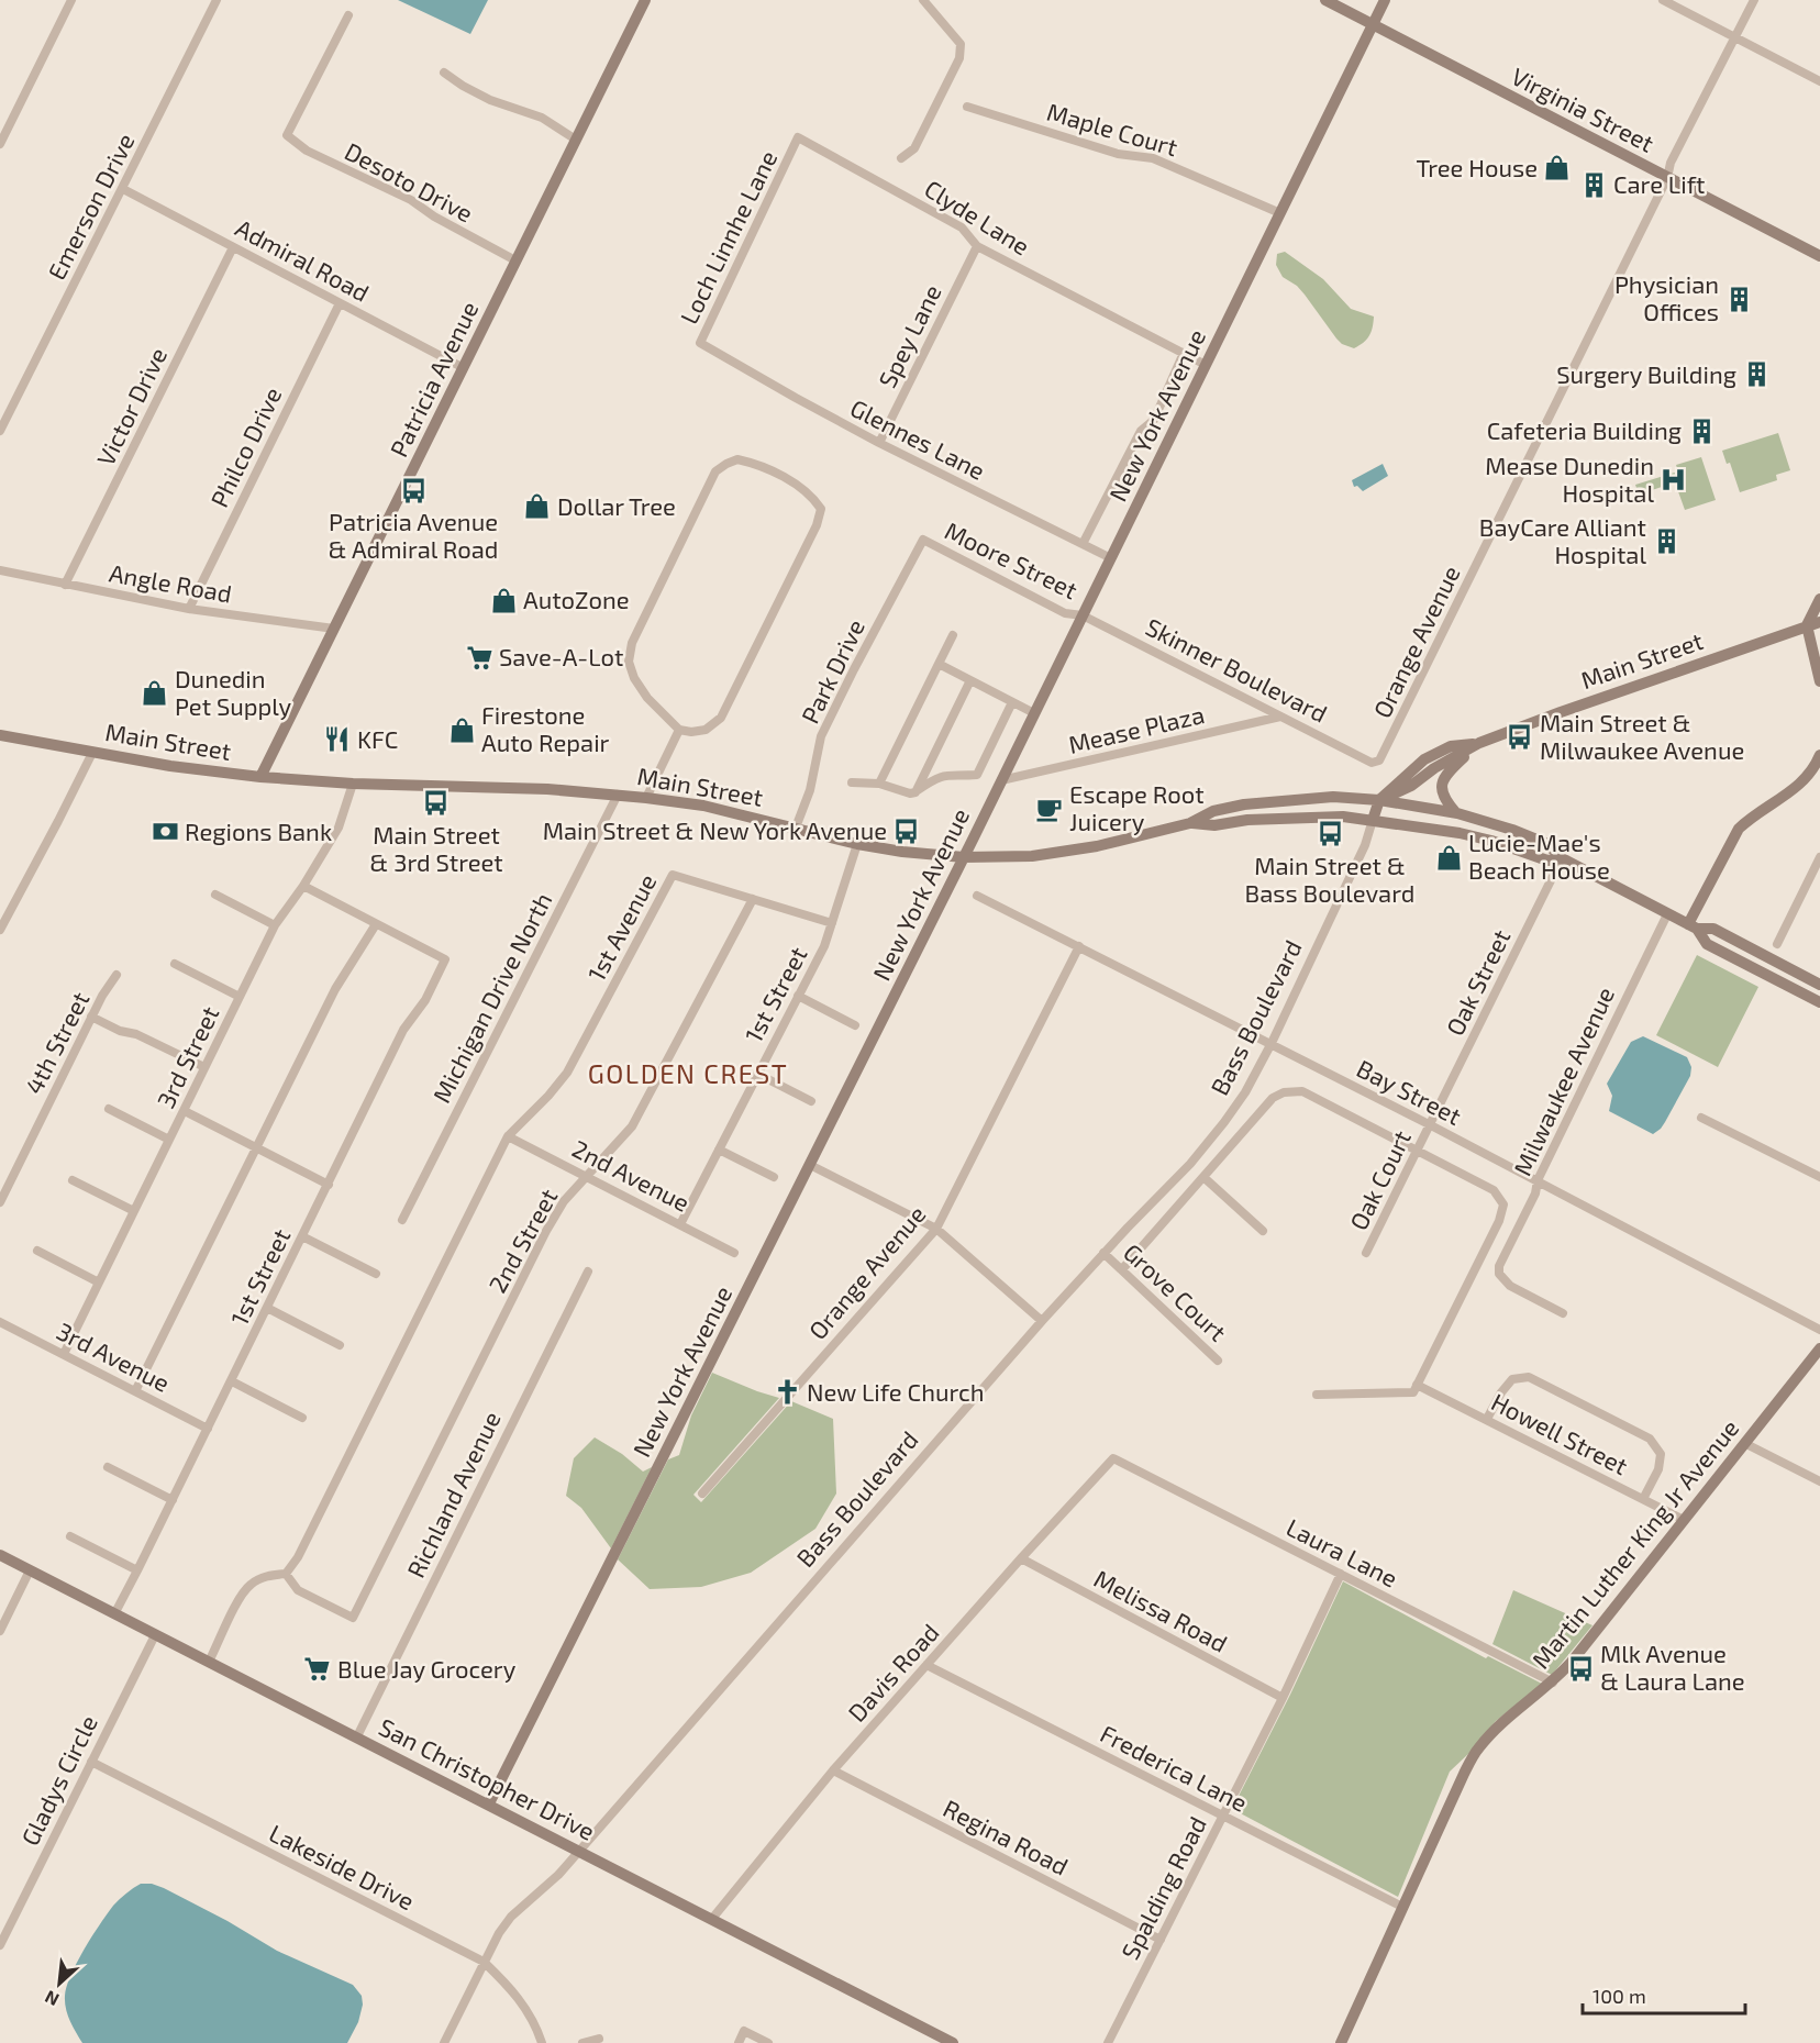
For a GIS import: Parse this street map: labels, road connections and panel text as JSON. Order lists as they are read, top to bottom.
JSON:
{
  "streets": {
    "street": [
      "Virginia Street",
      "Maple Court",
      "Desoto Drive",
      "Emerson Drive",
      "Clyde Lane",
      "Loch Linnhe Lane",
      "Admiral Road",
      "Spey Lane",
      "Patricia Avenue",
      "Victor Drive",
      "New York Avenue",
      "Glennes Lane",
      "Philco Drive",
      "Moore Street",
      "Angle Road",
      "Orange Avenue",
      "Main Street",
      "Skinner Boulevard",
      "Park Drive",
      "Mease Plaza",
      "1st Avenue",
      "Oak Street",
      "1st Street",
      "Michigan Drive North",
      "Bass Boulevard",
      "4th Street",
      "3rd Street",
      "Milwaukee Avenue",
      "Bay Street",
      "2nd Avenue",
      "Oak Court",
      "2nd Street",
      "Grove Court",
      "3rd Avenue",
      "Howell Street",
      "Richland Avenue",
      "Martin Luther King Jr Avenue",
      "Laura Lane",
      "Melissa Road",
      "Davis Road",
      "Frederica Lane",
      "San Christopher Drive",
      "Gladys Circle",
      "Regina Road",
      "Lakeside Drive",
      "Spalding Road"
    ]
  },
  "crossings": [
    ["Virginia Street", "New York Avenue"],
    ["Virginia Street", "Orange Avenue"],
    ["Maple Court", "New York Avenue"],
    ["Desoto Drive", "Patricia Avenue"],
    ["Emerson Drive", "Admiral Road"],
    ["Clyde Lane", "Loch Linnhe Lane"],
    ["Clyde Lane", "Spey Lane"],
    ["Clyde Lane", "New York Avenue"],
    ["Loch Linnhe Lane", "Glennes Lane"],
    ["Admiral Road", "Patricia Avenue"],
    ["Admiral Road", "Victor Drive"],
    ["Admiral Road", "Philco Drive"],
    ["Spey Lane", "Glennes Lane"],
    ["Patricia Avenue", "Angle Road"],
    ["Patricia Avenue", "Main Street"],
    ["Victor Drive", "Angle Road"],
    ["New York Avenue", "Glennes Lane"],
    ["New York Avenue", "Moore Street"],
    ["New York Avenue", "Main Street"],
    ["New York Avenue", "Skinner Boulevard"],
    ["New York Avenue", "Mease Plaza"],
    ["New York Avenue", "San Christopher Drive"],
    ["Philco Drive", "Angle Road"],
    ["Moore Street", "Skinner Boulevard"],
    ["Moore Street", "Park Drive"],
    ["Orange Avenue", "Skinner Boulevard"],
    ["Orange Avenue", "Bay Street"],
    ["Main Street", "Park Drive"],
    ["Main Street", "Michigan Drive North"],
    ["Main Street", "Bass Boulevard"],
    ["Main Street", "3rd Street"],
    ["Skinner Boulevard", "Mease Plaza"],
    ["1st Avenue", "1st Street"],
    ["1st Avenue", "2nd Avenue"],
    ["1st Avenue", "2nd Street"],
    ["Oak Street", "Bay Street"],
    ["Oak Street", "Oak Court"],
    ["1st Street", "2nd Avenue"],
    ["1st Street", "3rd Avenue"],
    ["1st Street", "San Christopher Drive"],
    ["Bass Boulevard", "Bay Street"],
    ["Bass Boulevard", "Grove Court"],
    ["Bass Boulevard", "San Christopher Drive"],
    ["Bass Boulevard", "Lakeside Drive"],
    ["3rd Street", "3rd Avenue"],
    ["Milwaukee Avenue", "Bay Street"],
    ["Bay Street", "Oak Court"],
    ["2nd Avenue", "2nd Street"],
    ["Howell Street", "Martin Luther King Jr Avenue"],
    ["Richland Avenue", "San Christopher Drive"],
    ["Martin Luther King Jr Avenue", "Laura Lane"],
    ["Martin Luther King Jr Avenue", "Frederica Lane"],
    ["Laura Lane", "Davis Road"],
    ["Laura Lane", "Spalding Road"],
    ["Melissa Road", "Davis Road"],
    ["Melissa Road", "Spalding Road"],
    ["Davis Road", "Frederica Lane"],
    ["Davis Road", "San Christopher Drive"],
    ["Davis Road", "Regina Road"],
    ["Frederica Lane", "Spalding Road"],
    ["San Christopher Drive", "Gladys Circle"],
    ["Gladys Circle", "Lakeside Drive"],
    ["Regina Road", "Spalding Road"]
  ],
  "districts": ["GOLDEN CREST"],
  "places": {
    "shop": [
      "Tree House",
      "Dollar Tree",
      "AutoZone",
      "Dunedin Pet Supply",
      "Firestone Auto Repair",
      "Lucie-Mae's Beach House"
    ],
    "building": [
      "Care Lift",
      "Physician Offices",
      "Surgery Building",
      "Cafeteria Building",
      "BayCare Alliant Hospital"
    ],
    "hospital": ["Mease Dunedin Hospital"],
    "bus stop": [
      "Patricia Avenue & Admiral Road",
      "Main Street & Milwaukee Avenue",
      "Main Street & 3rd Street",
      "Main Street & New York Avenue",
      "Main Street & Bass Boulevard",
      "Mlk Avenue & Laura Lane"
    ],
    "supermarket": ["Save-A-Lot", "Blue Jay Grocery"],
    "restaurant": ["KFC"],
    "cafe": ["Escape Root Juicery"],
    "bank": ["Regions Bank"],
    "church": ["New Life Church"]
  },
  "scale_bar": "100 m",
  "north": "bottom left"
}
